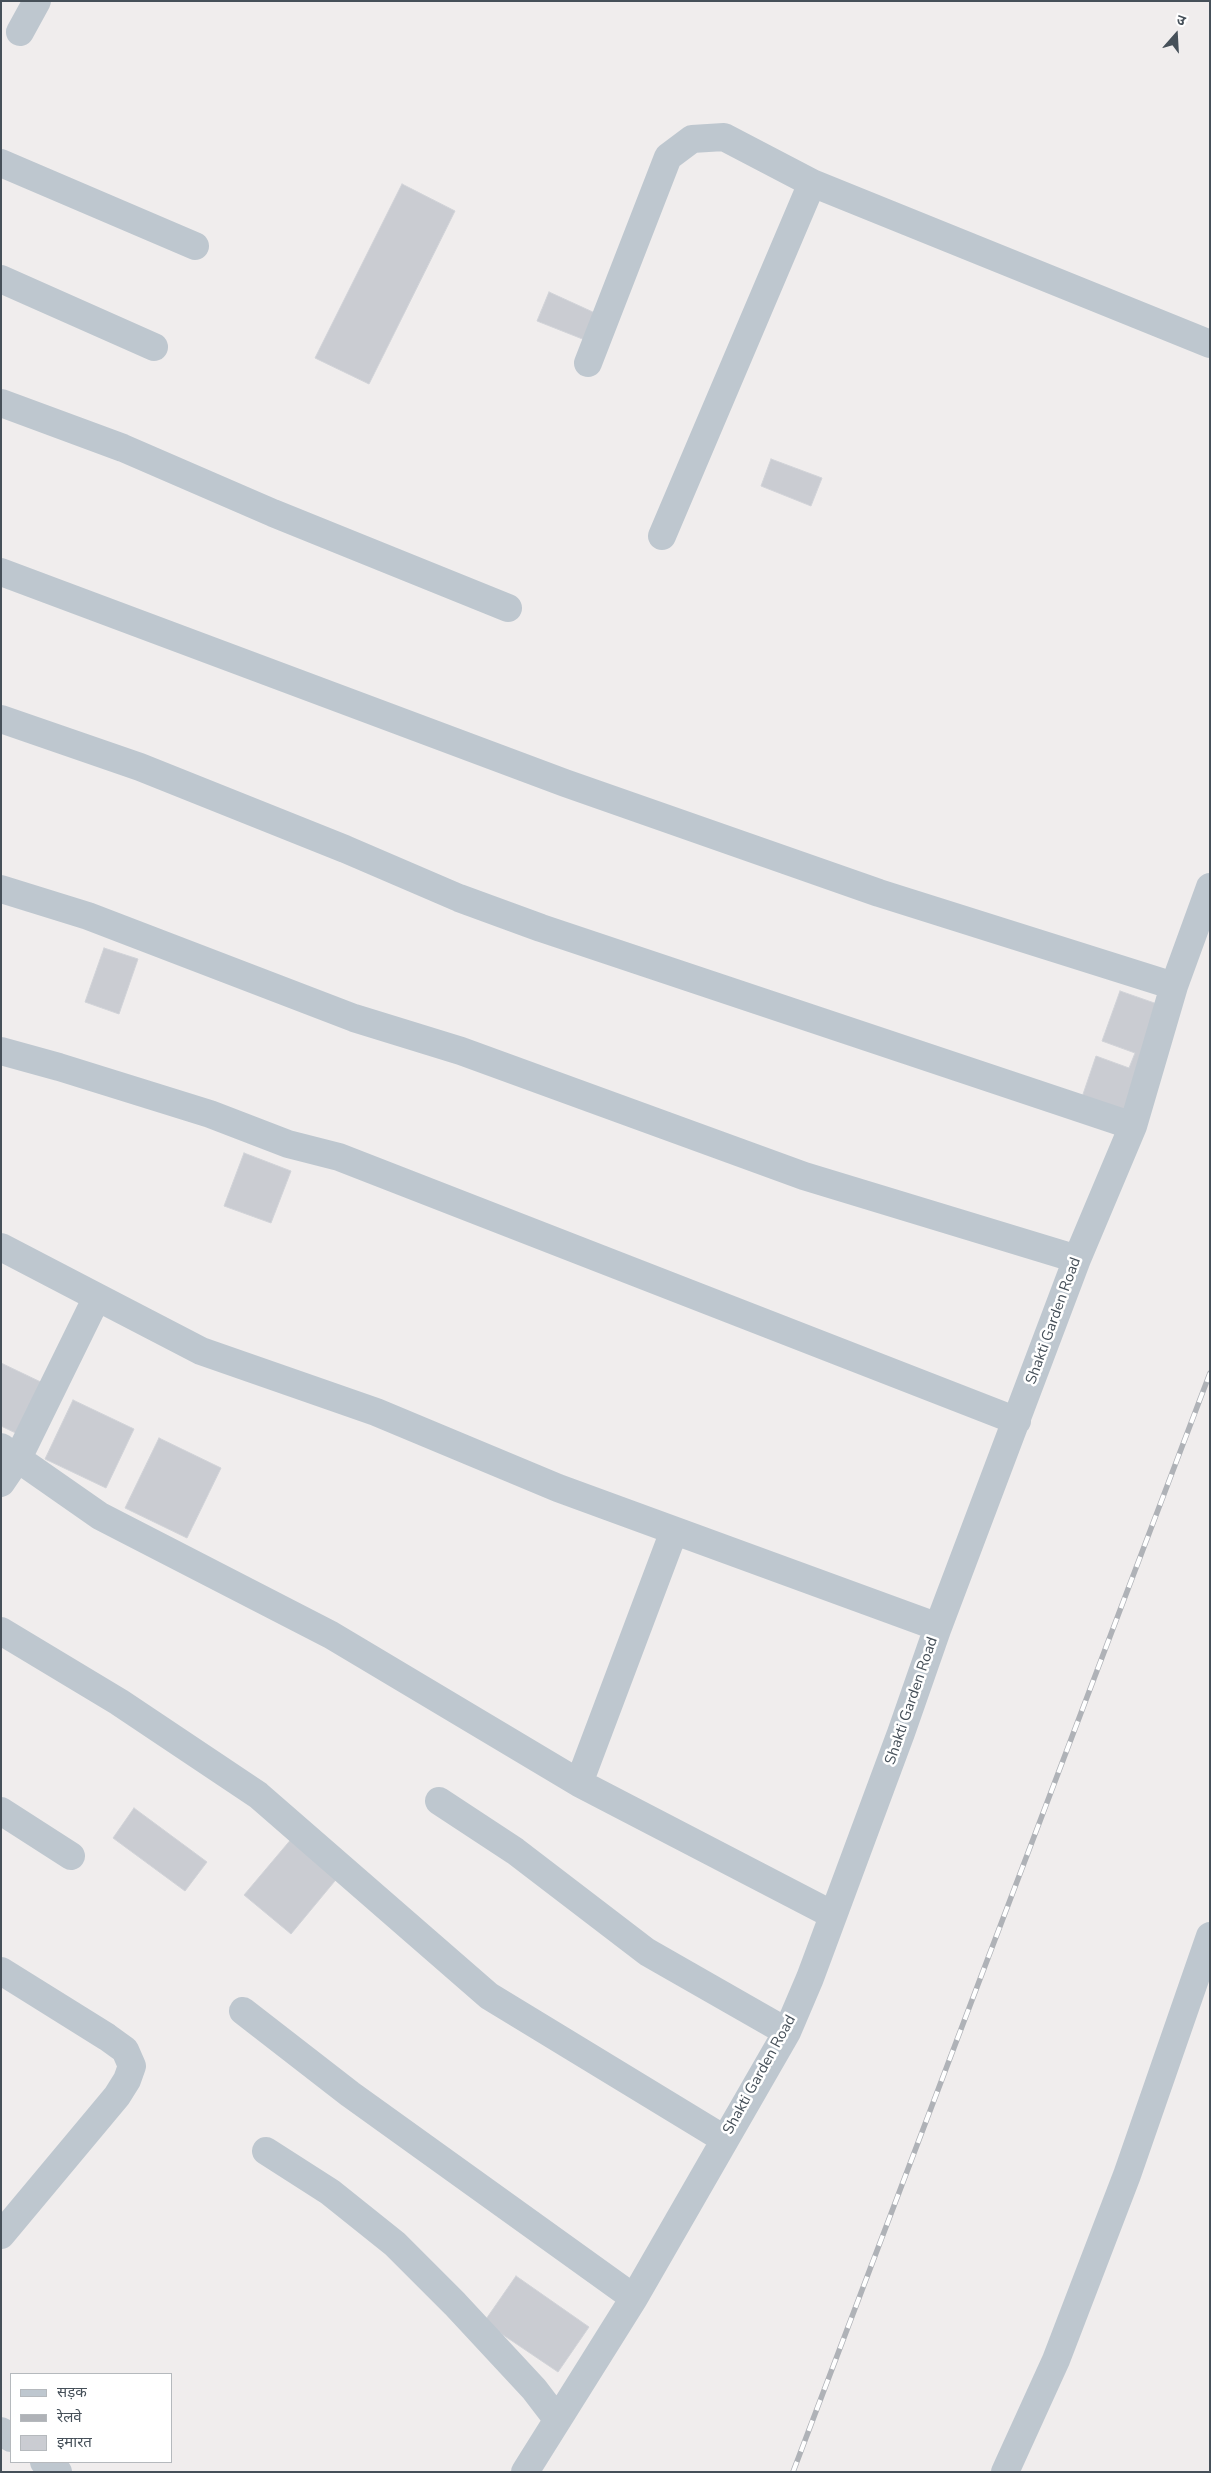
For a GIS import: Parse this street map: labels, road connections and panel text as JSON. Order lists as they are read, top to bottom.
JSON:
{
  "streets": {
    "street": ["Shakti Garden Road"]
  },
  "legend": ["सड़क", "रेलवे", "इमारत"],
  "north": "top"
}
